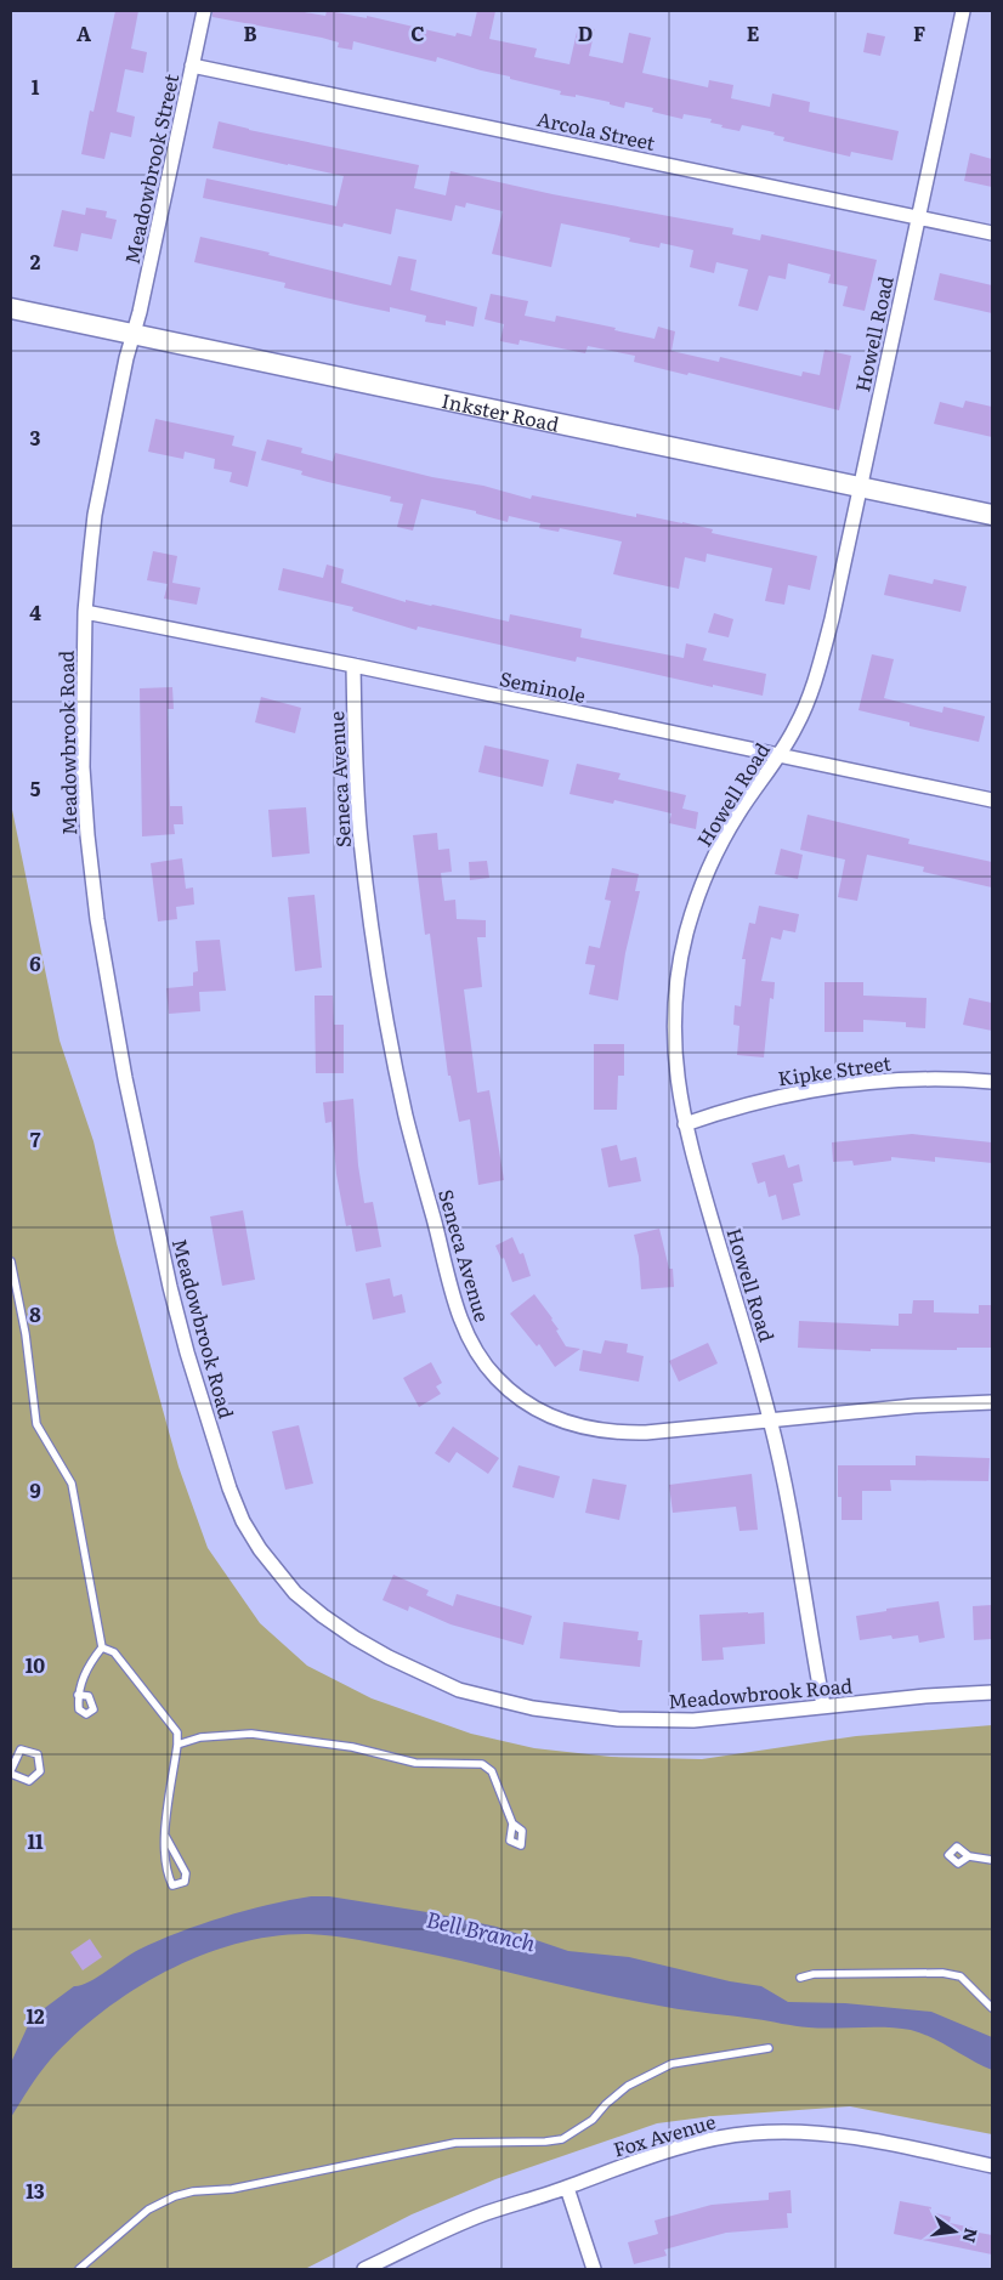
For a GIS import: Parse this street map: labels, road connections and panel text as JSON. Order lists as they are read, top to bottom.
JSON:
{
  "streets": {
    "main road": ["Inkster Road"],
    "street": [
      "Arcola Street",
      "Meadowbrook Street",
      "Howell Road",
      "Seminole",
      "Meadowbrook Road",
      "Seneca Avenue",
      "Kipke Street",
      "Fox Avenue"
    ]
  },
  "crossings": [
    ["Arcola Street", "Meadowbrook Street"],
    ["Arcola Street", "Howell Road"],
    ["Meadowbrook Street", "Inkster Road"],
    ["Meadowbrook Street", "Meadowbrook Road"],
    ["Howell Road", "Inkster Road"],
    ["Howell Road", "Seminole"],
    ["Howell Road", "Meadowbrook Road"],
    ["Howell Road", "Seneca Avenue"],
    ["Howell Road", "Kipke Street"],
    ["Inkster Road", "Meadowbrook Road"],
    ["Seminole", "Meadowbrook Road"],
    ["Seminole", "Seneca Avenue"]
  ],
  "water": ["Bell Branch"],
  "north": "right",
  "grid": {
    "columns": [
      "A",
      "B",
      "C",
      "D",
      "E",
      "F"
    ],
    "rows": [
      "1",
      "2",
      "3",
      "4",
      "5",
      "6",
      "7",
      "8",
      "9",
      "10",
      "11",
      "12",
      "13"
    ]
  }
}
